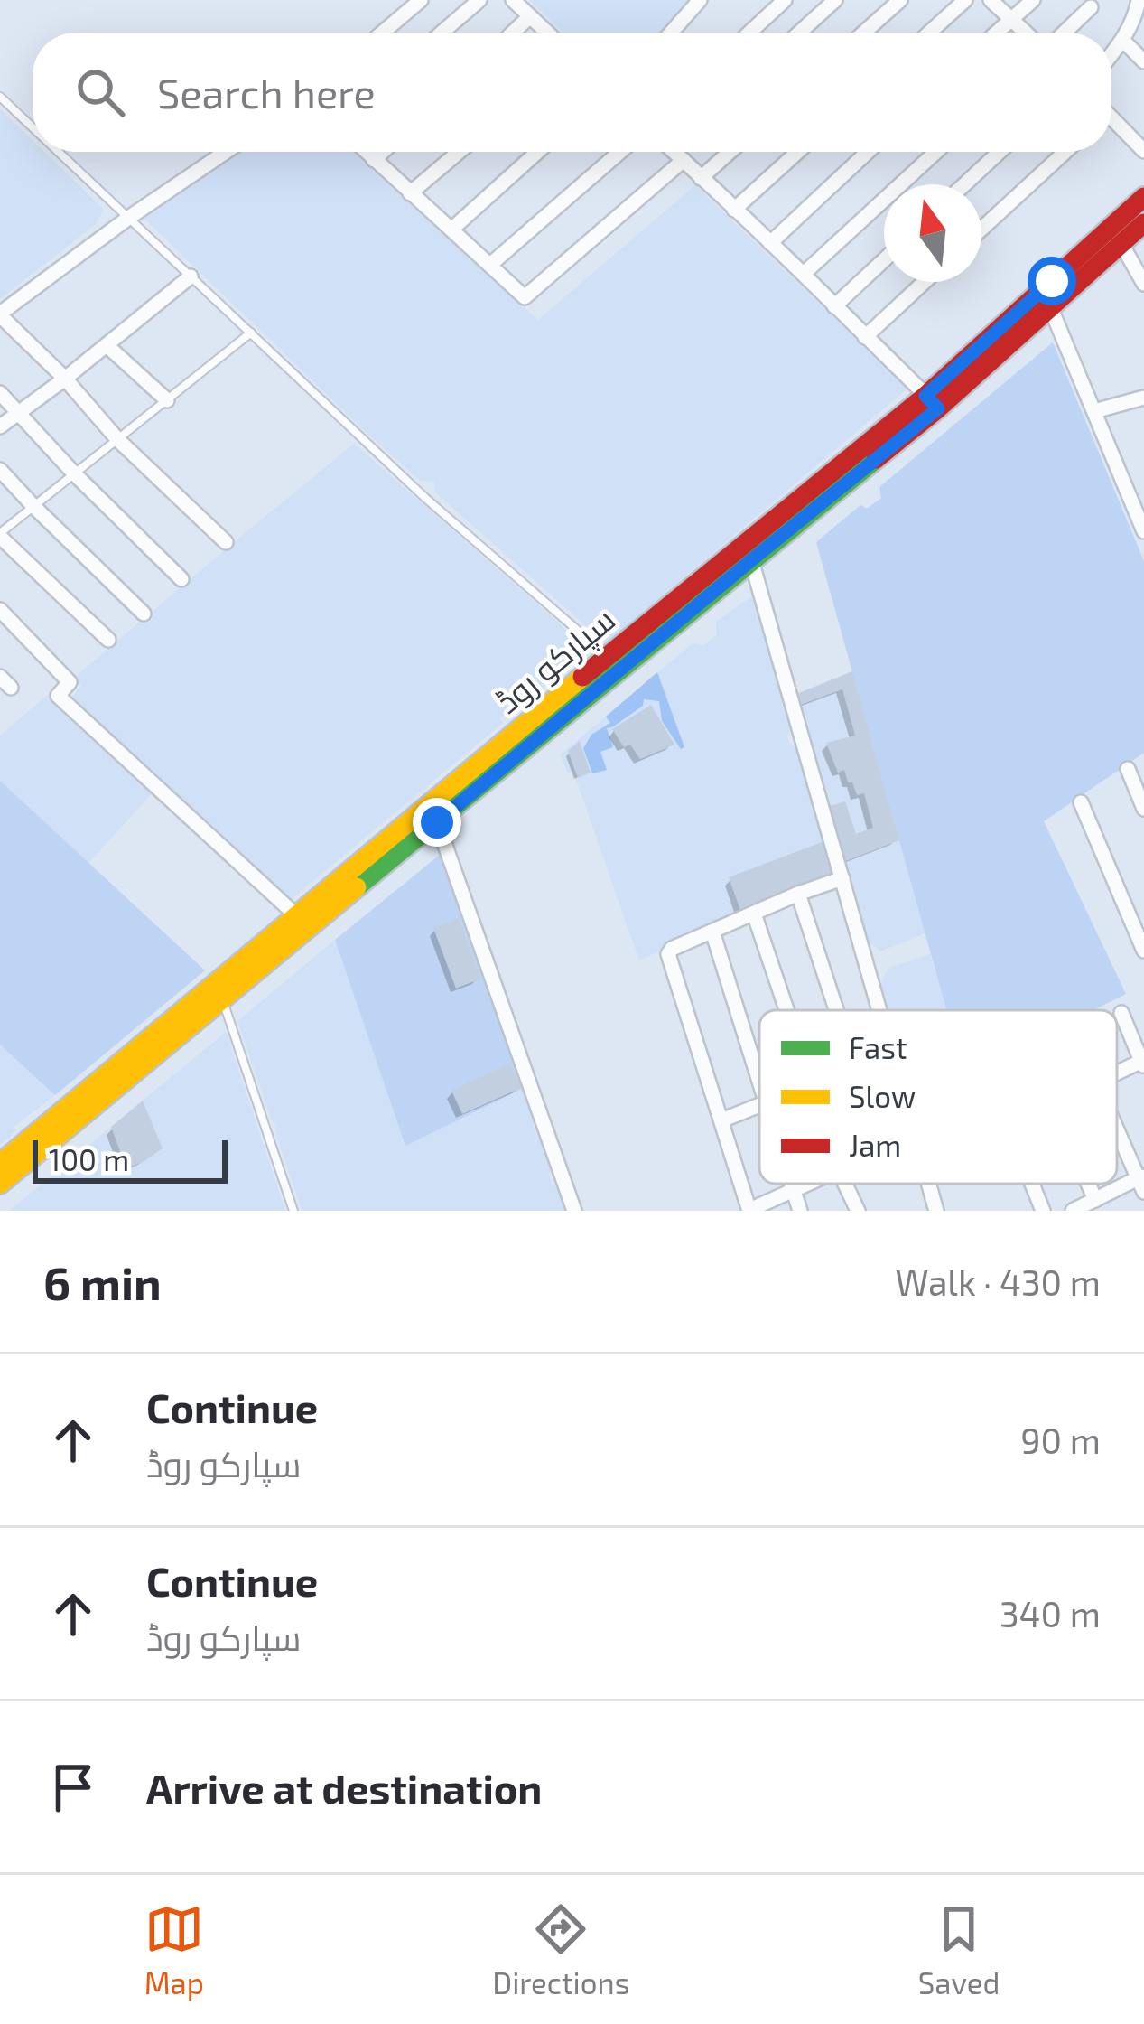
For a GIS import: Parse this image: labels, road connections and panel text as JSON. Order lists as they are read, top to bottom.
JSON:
{
  "streets": {
    "street": ["سپارکو روڈ"]
  },
  "legend": ["Fast", "Slow", "Jam"],
  "scale_bar": "100 m",
  "north": "top",
  "page": {
    "search": "Search here",
    "scale": "100 m",
    "heading": ["6 min", "Walk · 430 m"],
    "list": [
      ["Continue", "سپارکو روڈ", "90 m"],
      ["Continue", "سپارکو روڈ", "340 m"],
      "Arrive at destination"
    ],
    "nav": ["Map", "Directions", "Saved"]
  }
}
